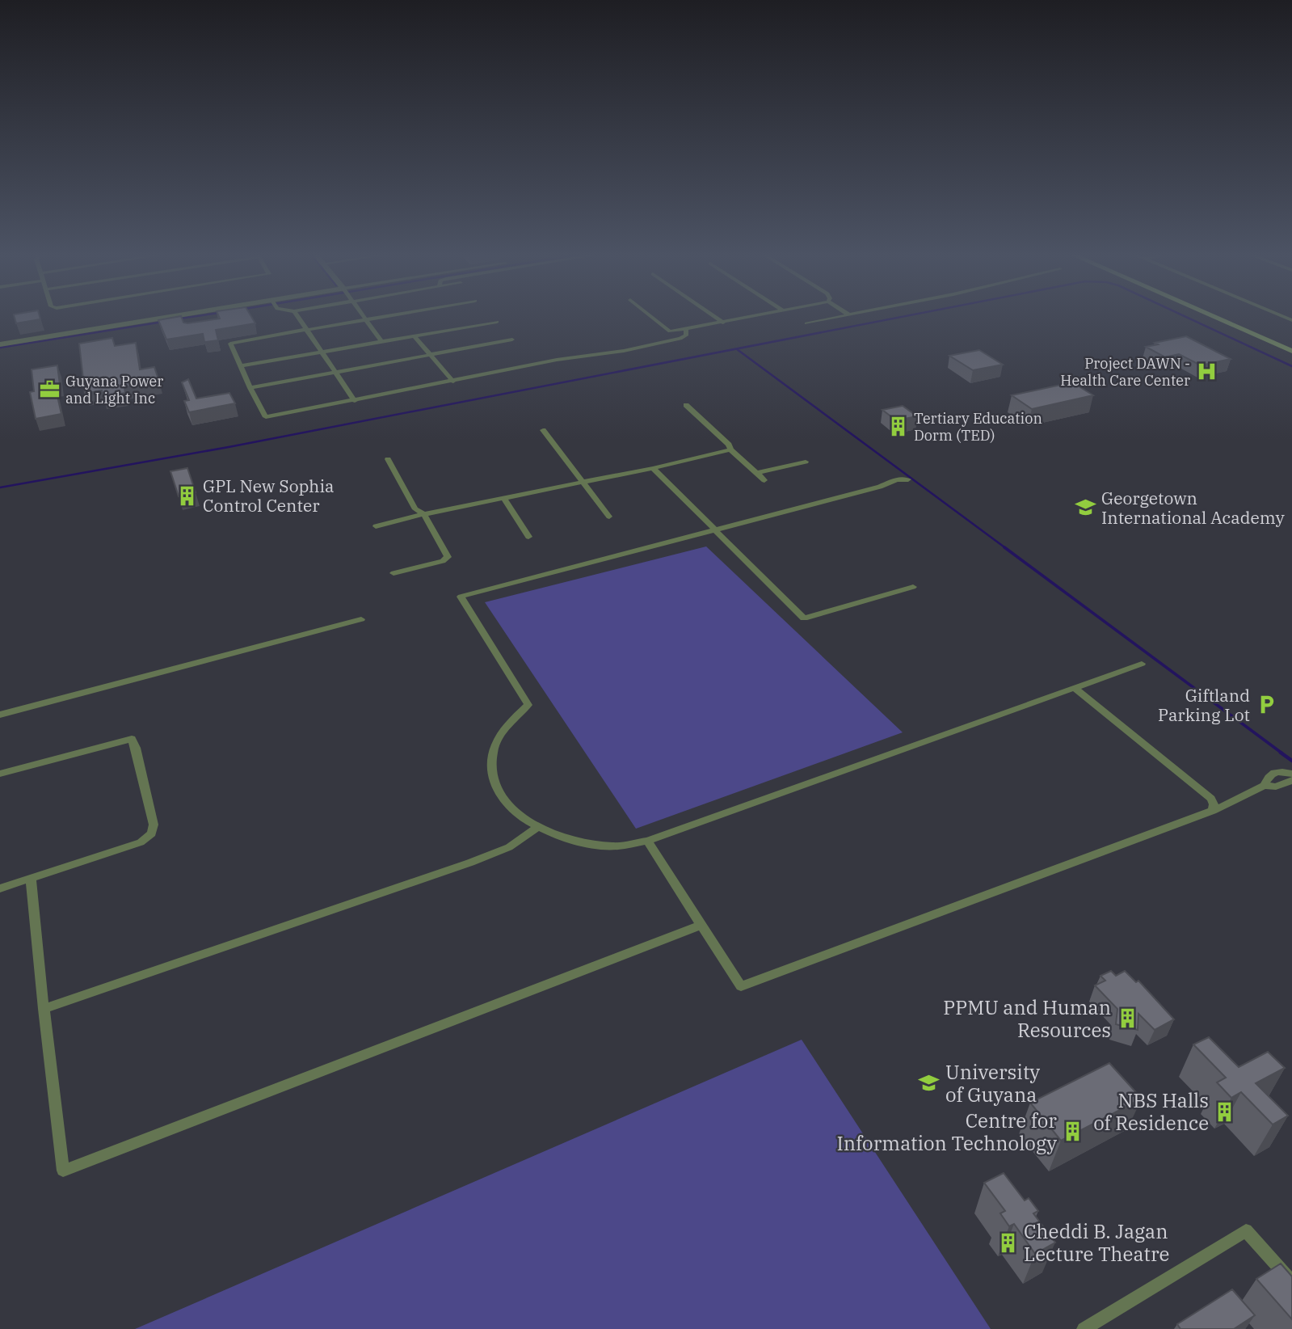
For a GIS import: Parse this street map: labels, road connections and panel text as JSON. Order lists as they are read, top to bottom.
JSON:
{
  "places": {
    "hospital": ["Project DAWN - Health Care Center"],
    "office": ["Guyana Power and Light Inc"],
    "building": [
      "Tertiary Education Dorm (TED)",
      "GPL New Sophia Control Center",
      "PPMU and Human Resources",
      "NBS Halls of Residence",
      "Centre for Information Technology",
      "Cheddi B. Jagan Lecture Theatre"
    ],
    "school or university": ["Georgetown International Academy", "University of Guyana"],
    "parking": ["Giftland Parking Lot"]
  }
}
